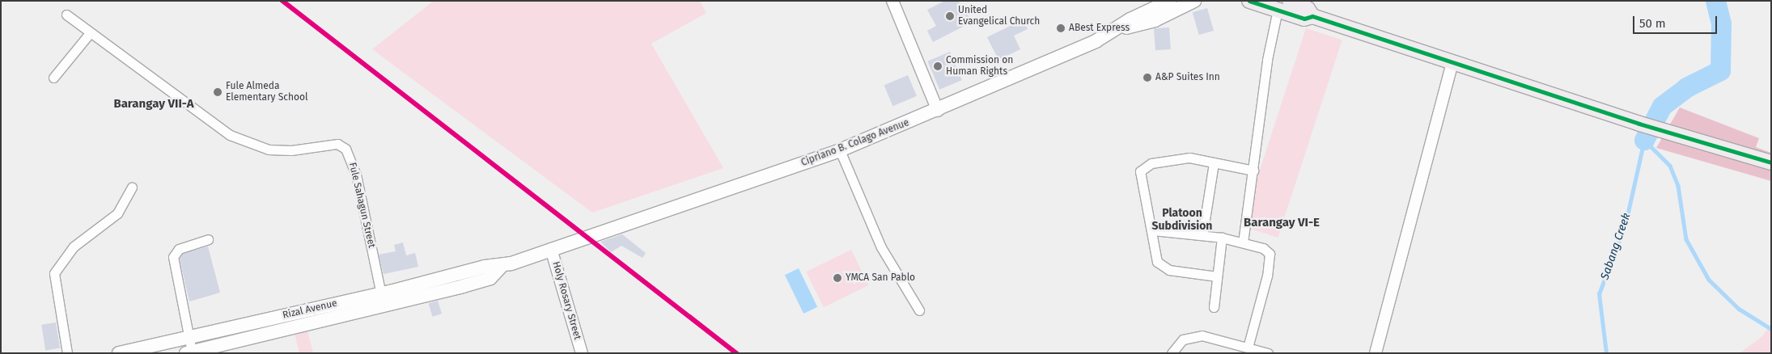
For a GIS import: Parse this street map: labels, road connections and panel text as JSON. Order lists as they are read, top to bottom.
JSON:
{
  "streets": {
    "main road": ["Cipriano B. Colago Avenue", "Rizal Avenue"],
    "street": ["Fule Sahagun Street", "Holy Rosary Street"]
  },
  "crossings": [
    ["Cipriano B. Colago Avenue", "Rizal Avenue"],
    ["Fule Sahagun Street", "Rizal Avenue"],
    ["Holy Rosary Street", "Rizal Avenue"]
  ],
  "districts": ["Barangay VII-A", "Platoon Subdivision", "Barangay VI-E"],
  "water": ["Sabang Creek"],
  "places": [
    "United Evangelical Church",
    "ABest Express",
    "Commission on Human Rights",
    "A&P Suites Inn",
    "Fule Almeda Elementary School",
    "YMCA San Pablo"
  ],
  "scale_bar": "50 m"
}
